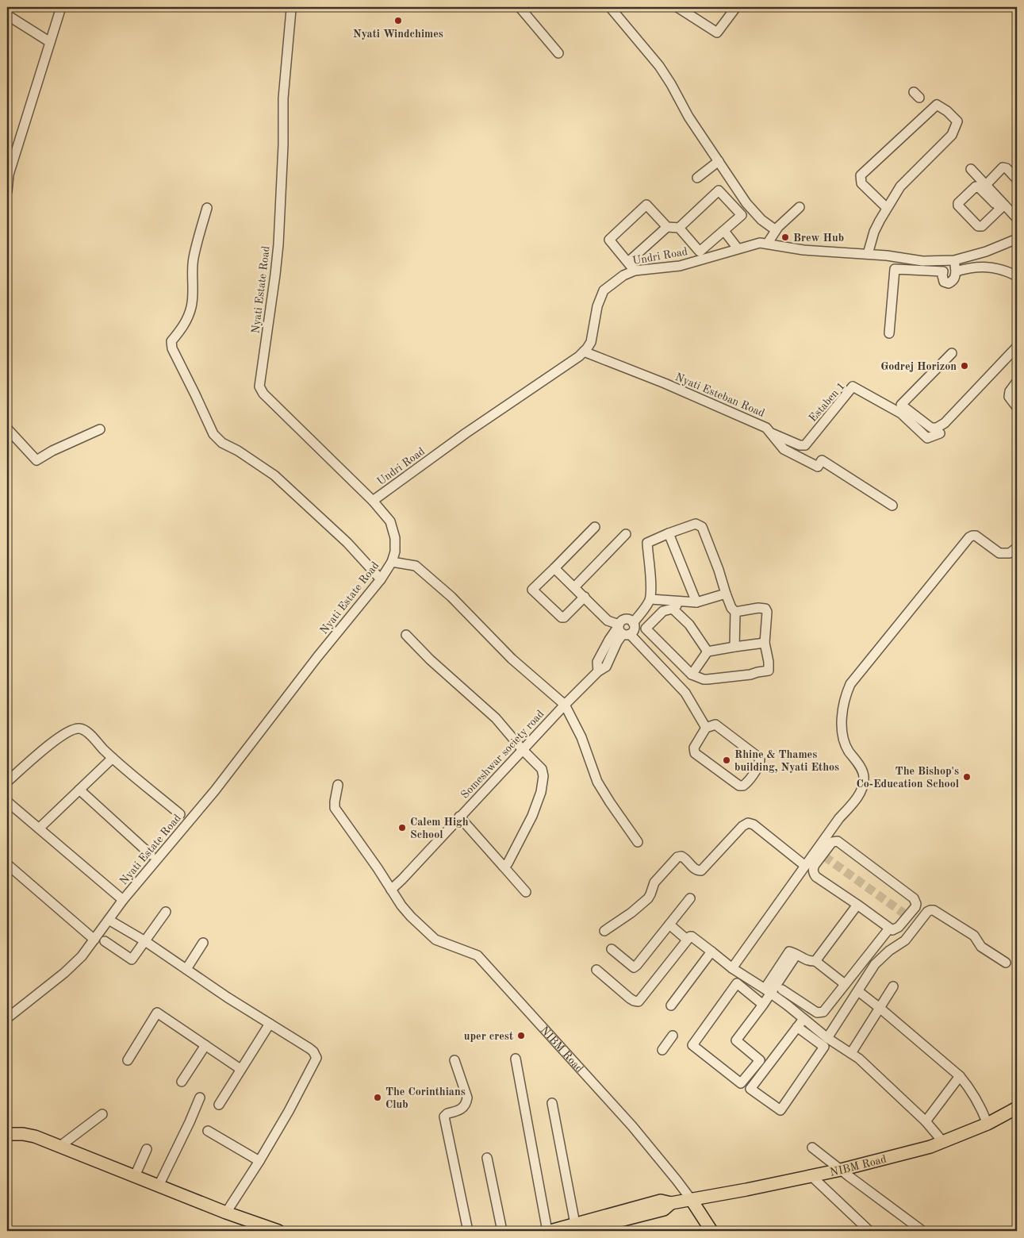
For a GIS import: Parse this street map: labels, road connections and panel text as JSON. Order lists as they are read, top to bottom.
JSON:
{
  "streets": {
    "main road": ["NIBM Road"],
    "street": [
      "Undri Road",
      "Nyati Estate Road",
      "Nyati Esteban Road",
      "Estaben 1",
      "Someshwar society road"
    ]
  },
  "crossings": [
    ["Undri Road", "Nyati Estate Road"],
    ["Undri Road", "Nyati Esteban Road"],
    ["Nyati Esteban Road", "Estaben 1"],
    ["Someshwar society road", "NIBM Road"]
  ],
  "places": [
    "Nyati Windchimes",
    "Brew Hub",
    "Godrej Horizon",
    "Rhine & Thames building, Nyati Ethos",
    "The Bishop's Co-Education School",
    "Calem High School",
    "uper crest",
    "The Corinthians Club"
  ]
}
